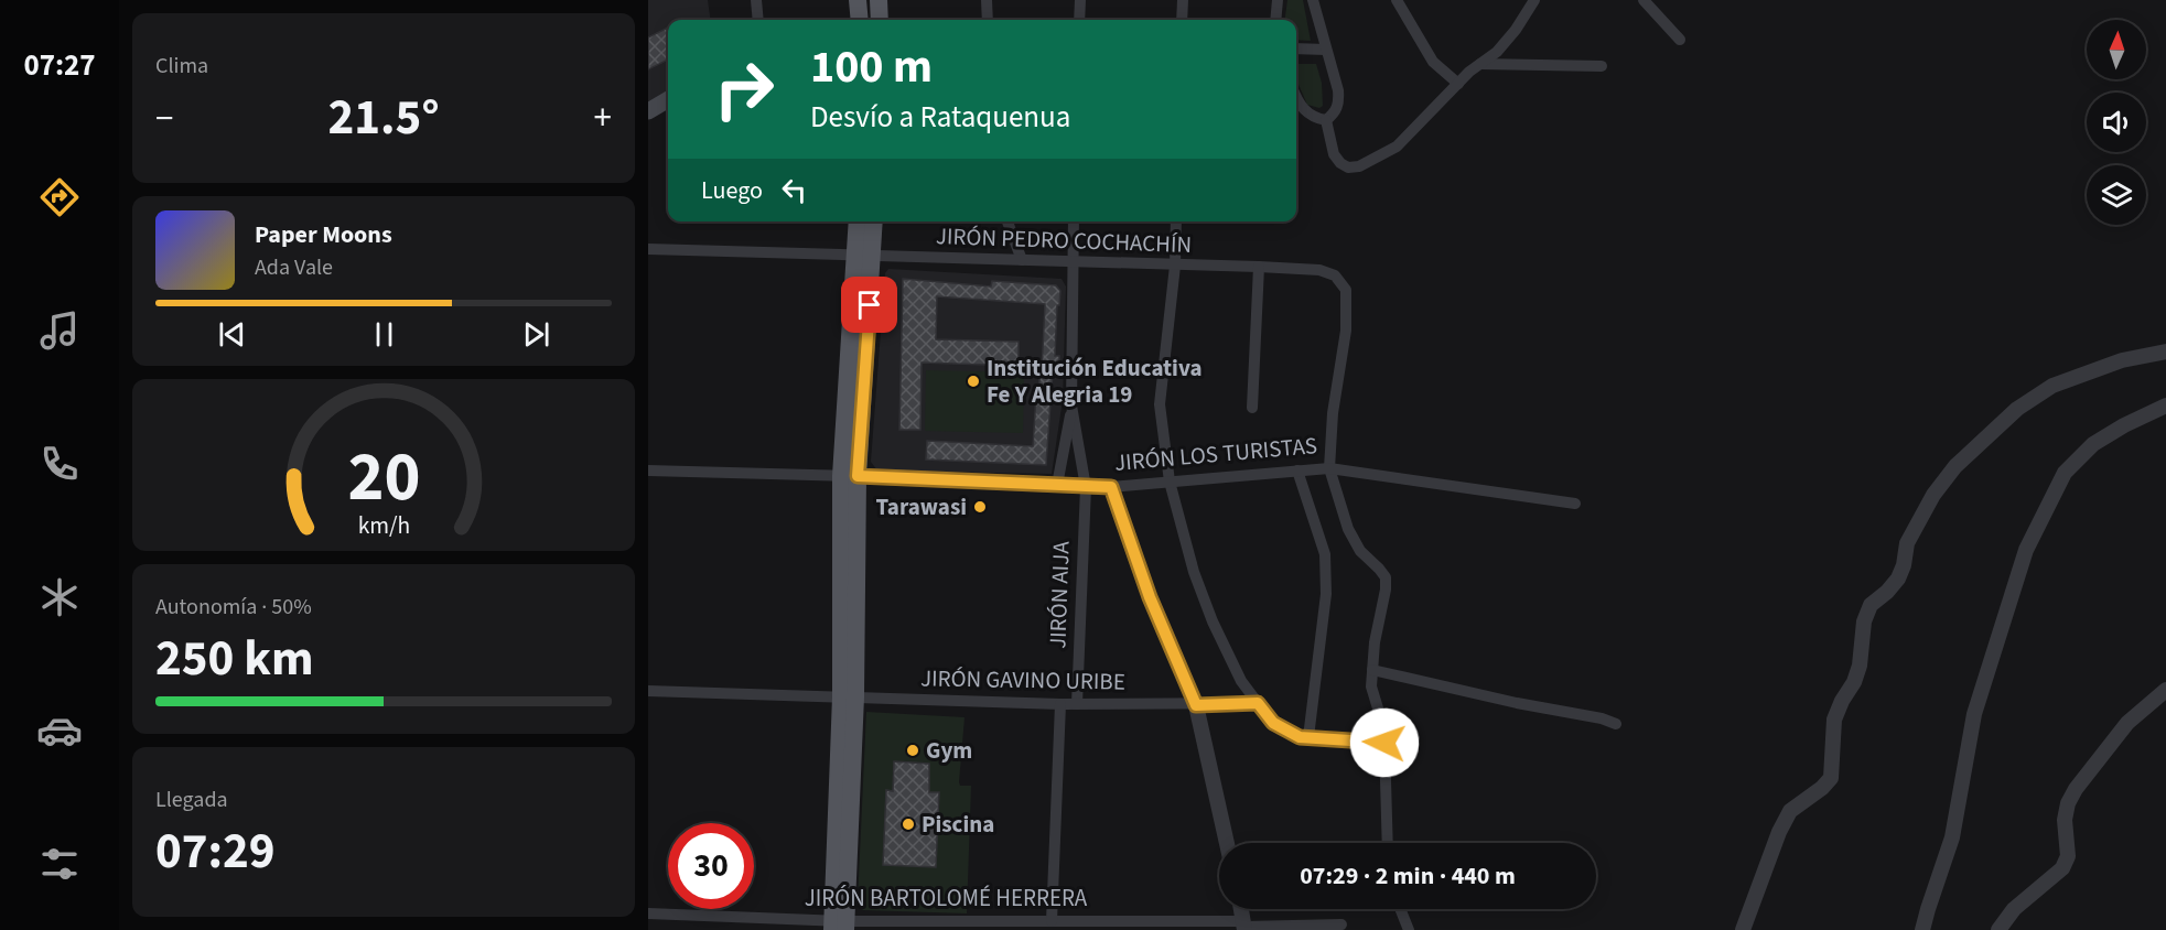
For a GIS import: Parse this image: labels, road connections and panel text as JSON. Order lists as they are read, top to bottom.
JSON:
{
  "streets": {
    "street": [
      "JIRÓN PEDRO COCHACHÍN",
      "JIRÓN LOS TURISTAS",
      "JIRÓN AIJA",
      "JIRÓN GAVINO URIBE",
      "JIRÓN BARTOLOMÉ HERRERA"
    ]
  },
  "crossings": [
    ["JIRÓN PEDRO COCHACHÍN", "JIRÓN LOS TURISTAS"],
    ["JIRÓN LOS TURISTAS", "JIRÓN AIJA"],
    ["JIRÓN AIJA", "JIRÓN GAVINO URIBE"]
  ],
  "places": [
    "Institución Educativa Fe Y Alegria 19",
    "Tarawasi",
    "Gym",
    "Piscina"
  ],
  "north": "top",
  "page": {
    "tabs": "07:27",
    "tile": [
      "Clima",
      ["Autonomía · 50%", "250 km"],
      ["Llegada", "07:29"]
    ],
    "turn": ["100 m", "Desvío a Rataquenua"],
    "heat": ["−", "21.5°", "+"],
    "then": "Luego",
    "song": ["Paper Moons", "Ada Vale"],
    "limit": "30",
    "trip": "07:29 · 2 min · 440 m",
    "gauge": ["20", "km/h"]
  }
}
